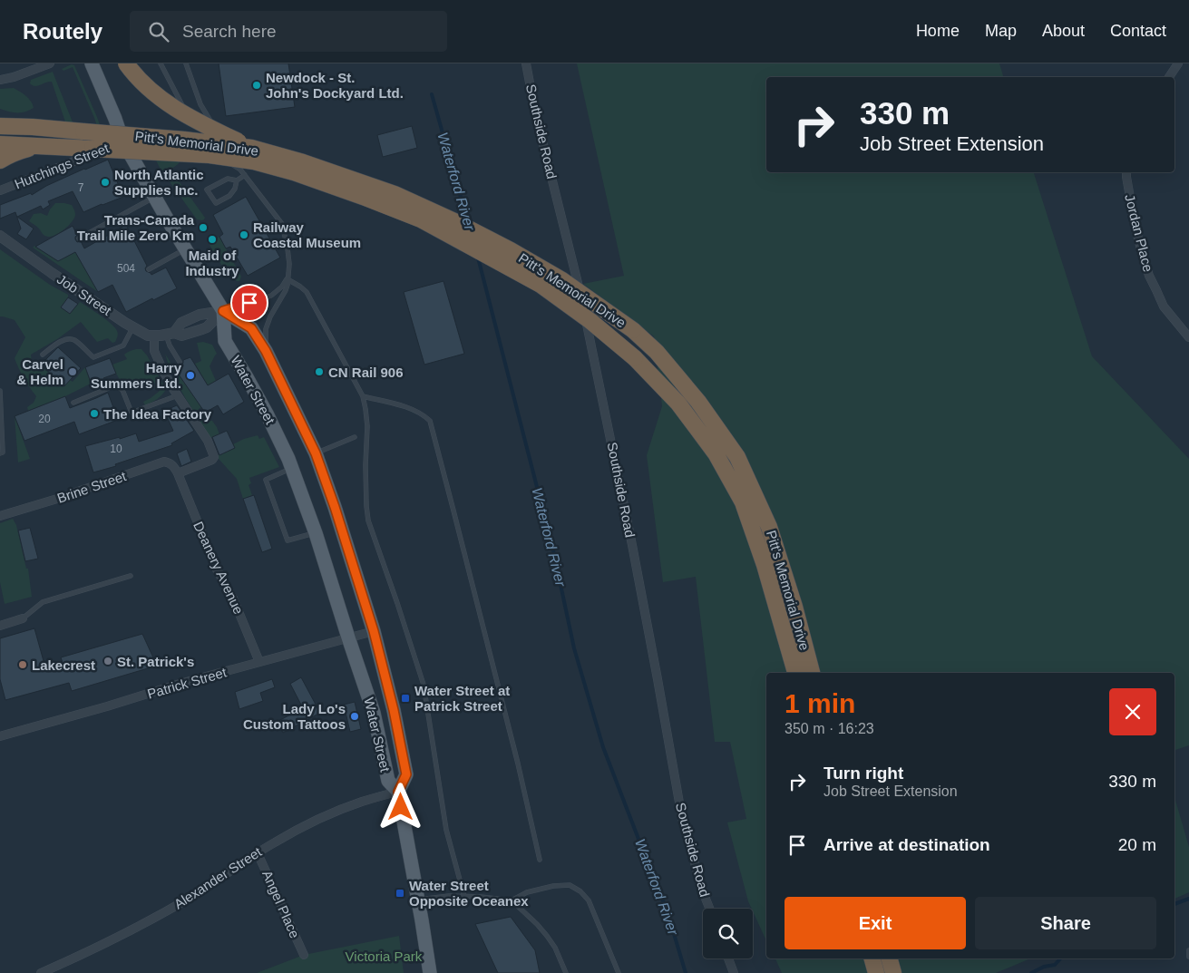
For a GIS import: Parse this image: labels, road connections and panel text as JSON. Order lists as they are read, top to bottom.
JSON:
{
  "streets": {
    "highway": ["Pitt's Memorial Drive"],
    "main road": ["Water Street"],
    "street": [
      "Southside Road",
      "Hutchings Street",
      "Jordan Place",
      "Job Street",
      "Brine Street",
      "Deanery Avenue",
      "Patrick Street",
      "Alexander Street",
      "Angel Place"
    ]
  },
  "crossings": [
    ["Water Street", "Patrick Street"],
    ["Water Street", "Alexander Street"],
    ["Brine Street", "Deanery Avenue"],
    ["Deanery Avenue", "Patrick Street"],
    ["Alexander Street", "Angel Place"]
  ],
  "water": ["Waterford River"],
  "parks": ["Victoria Park"],
  "places": {
    "other": [
      "Newdock - St. John's Dockyard Ltd.",
      "North Atlantic Supplies Inc.",
      "Trans-Canada Trail Mile Zero Km",
      "Railway Coastal Museum",
      "Maid of Industry",
      "Carvel & Helm",
      "CN Rail 906",
      "Harry Summers Ltd.",
      "The Idea Factory",
      "St. Patrick's",
      "Lakecrest",
      "Lady Lo's Custom Tattoos"
    ],
    "transit": ["Water Street at Patrick Street", "Water Street Opposite Oceanex"]
  },
  "house_numbers": [
    "7",
    "504",
    "20",
    "10"
  ],
  "page": {
    "header": "Routely",
    "search": "Search here",
    "nav": [
      "Home",
      "Map",
      "About",
      "Contact"
    ],
    "turn": ["330 m", "Job Street Extension"],
    "heading": ["1 min", "350 m · 16:23"],
    "list": [
      {
        "name": "Turn right",
        "note": "Job Street Extension",
        "value": "330 m"
      },
      {
        "name": "Arrive at destination",
        "value": "20 m"
      }
    ],
    "buttons": ["Exit", "Share"]
  }
}
